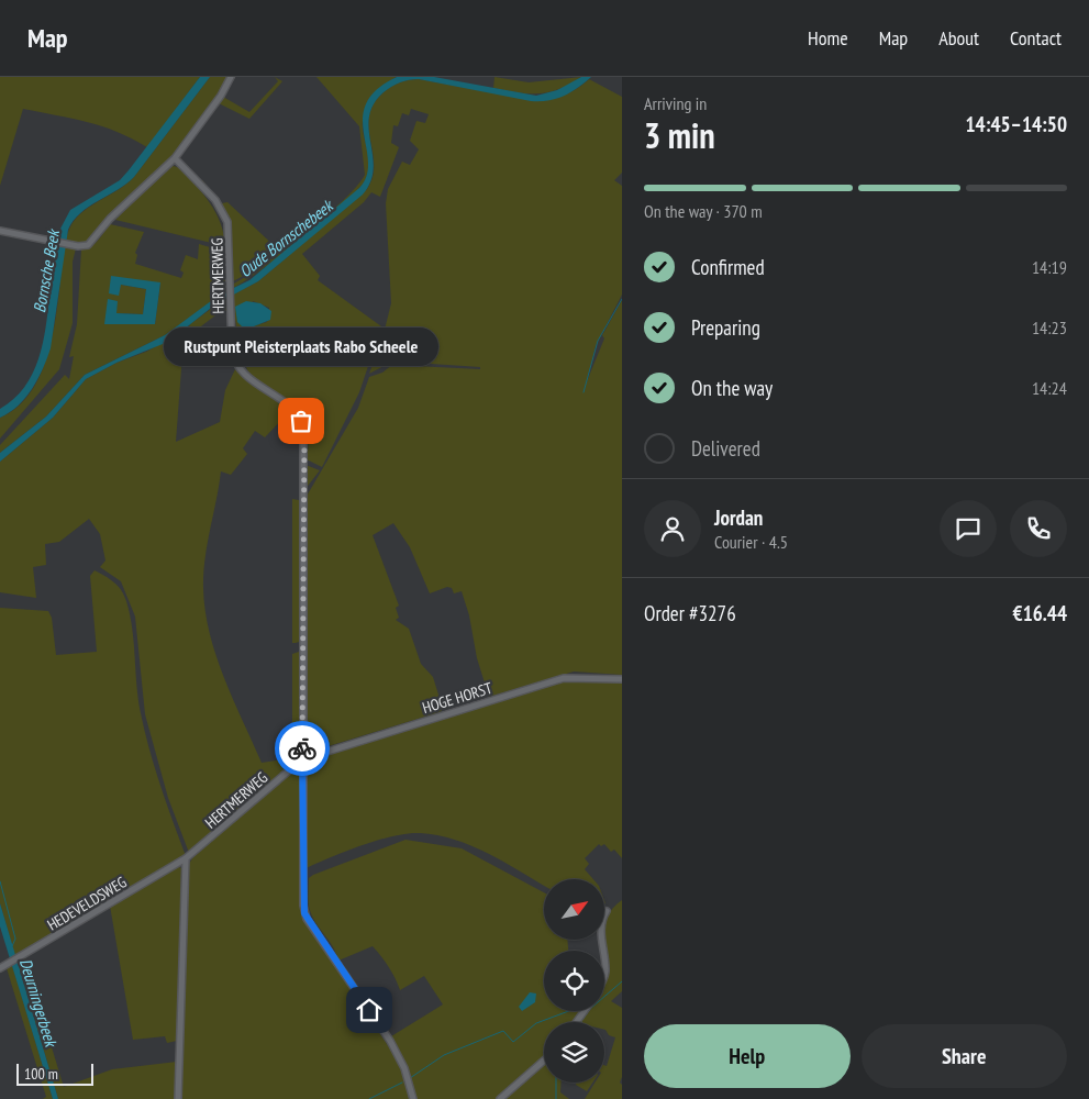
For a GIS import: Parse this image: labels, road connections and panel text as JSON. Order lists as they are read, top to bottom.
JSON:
{
  "streets": {
    "street": ["HERTMERWEG", "HOGE HORST", "HEDEVELDSWEG"]
  },
  "crossings": [
    ["HERTMERWEG", "HOGE HORST"],
    ["HERTMERWEG", "HEDEVELDSWEG"]
  ],
  "water": ["Oude Bornschebeek", "Bornsche Beek", "Deurningerbeek"],
  "places": ["Rustpunt Pleisterplaats Rabo Scheele"],
  "scale_bar": "100 m",
  "north": "top right",
  "page": {
    "header": "Map",
    "nav": [
      "Home",
      "Map",
      "About",
      "Contact"
    ],
    "heading": ["3 min", "Arriving in", "14:45–14:50"],
    "panel": [
      "Jordan",
      "Courier · 4.5",
      "Order #3276",
      "€16.44"
    ],
    "bar": "On the way · 370 m",
    "list": [
      ["Confirmed", "14:19"],
      ["Preparing", "14:23"],
      ["On the way", "14:24"],
      "Delivered"
    ],
    "bubble": "Rustpunt Pleisterplaats Rabo Scheele",
    "buttons": ["Help", "Share"],
    "scale": "100 m"
  }
}
